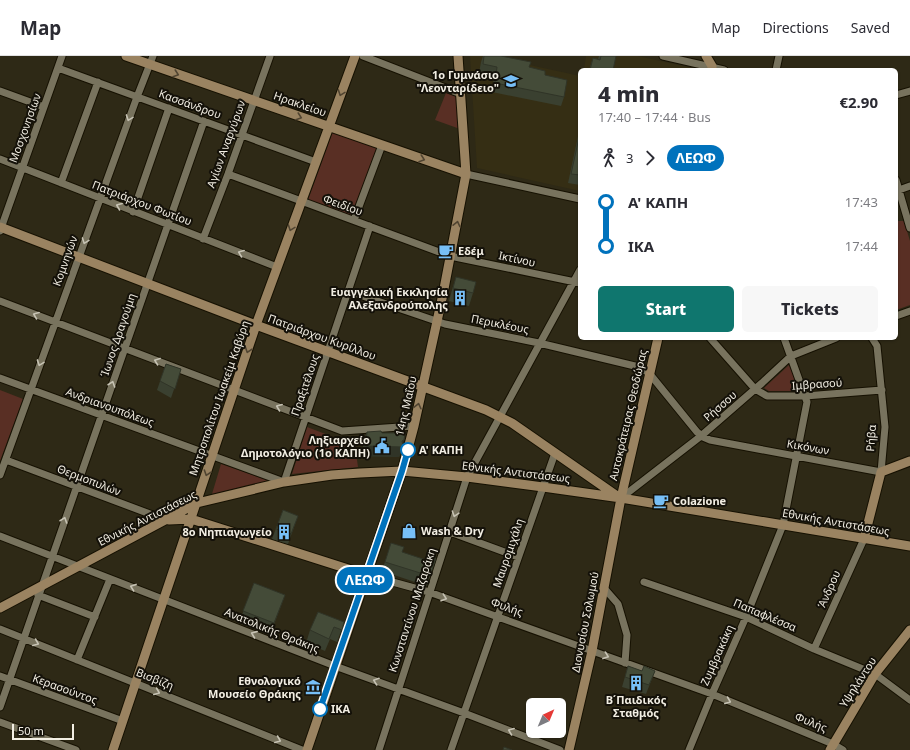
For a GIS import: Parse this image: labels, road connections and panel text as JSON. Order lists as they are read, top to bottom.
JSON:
{
  "streets": {
    "street": [
      "Κασσάνδρου",
      "Ηρακλείου",
      "Μοσχονησίων",
      "Αγίων Αναργύρων",
      "Πατριάρχου Φωτίου",
      "Φειδίου",
      "Ικτίνου",
      "Κομνηνών",
      "Περικλέους",
      "Ίωνος Δραγούμη",
      "Πατριάρχου Κυρίλλου",
      "Ιμβρασού",
      "Πραξιτέλους",
      "Μητροπολίτου Ιωακείμ Καβύρη",
      "14ης Μαΐου",
      "Ρήσσου",
      "Ανδριανουπόλεως",
      "Αυτοκράτειρας Θεοδώρας",
      "Ρήβα",
      "Κικόνων",
      "Εθνικής Αντιστάσεως",
      "Θερμοπυλών",
      "Μαυρομιχάλη",
      "Άνδρου",
      "Φυλής",
      "Κωνσταντίνου Μαζαράκη",
      "Παπαφλέσσα",
      "Διονυσίου Σολωμού",
      "Ανατολικής Θράκης",
      "Ζυμβρακάκη",
      "Βισβίζη",
      "Υψηλάντου",
      "Κερασούντος"
    ]
  },
  "crossings": [
    ["Κασσάνδρου", "Μοσχονησίων"],
    ["Κασσάνδρου", "Αγίων Αναργύρων"],
    ["Κασσάνδρου", "Κομνηνών"],
    ["Κασσάνδρου", "Ίωνος Δραγούμη"],
    ["Κασσάνδρου", "Μητροπολίτου Ιωακείμ Καβύρη"],
    ["Ηρακλείου", "Αγίων Αναργύρων"],
    ["Ηρακλείου", "Κομνηνών"],
    ["Ηρακλείου", "Μητροπολίτου Ιωακείμ Καβύρη"],
    ["Ηρακλείου", "14ης Μαΐου"],
    ["Μοσχονησίων", "Πατριάρχου Φωτίου"],
    ["Μοσχονησίων", "Πατριάρχου Κυρίλλου"],
    ["Αγίων Αναργύρων", "Πατριάρχου Φωτίου"],
    ["Αγίων Αναργύρων", "Φειδίου"],
    ["Πατριάρχου Φωτίου", "Κομνηνών"],
    ["Πατριάρχου Φωτίου", "Ίωνος Δραγούμη"],
    ["Πατριάρχου Φωτίου", "Μητροπολίτου Ιωακείμ Καβύρη"],
    ["Φειδίου", "Ικτίνου"],
    ["Φειδίου", "Πραξιτέλους"],
    ["Φειδίου", "Μητροπολίτου Ιωακείμ Καβύρη"],
    ["Φειδίου", "14ης Μαΐου"],
    ["Ικτίνου", "14ης Μαΐου"],
    ["Ικτίνου", "Κωνσταντίνου Μαζαράκη"],
    ["Κομνηνών", "Πατριάρχου Κυρίλλου"],
    ["Κομνηνών", "Ανδριανουπόλεως"],
    ["Κομνηνών", "Θερμοπυλών"],
    ["Περικλέους", "Πραξιτέλους"],
    ["Περικλέους", "14ης Μαΐου"],
    ["Περικλέους", "Αυτοκράτειρας Θεοδώρας"],
    ["Περικλέους", "Κωνσταντίνου Μαζαράκη"],
    ["Ίωνος Δραγούμη", "Πατριάρχου Κυρίλλου"],
    ["Ίωνος Δραγούμη", "Ανδριανουπόλεως"],
    ["Ίωνος Δραγούμη", "Εθνικής Αντιστάσεως"],
    ["Ίωνος Δραγούμη", "Θερμοπυλών"],
    ["Ίωνος Δραγούμη", "Ανατολικής Θράκης"],
    ["Πατριάρχου Κυρίλλου", "Πραξιτέλους"],
    ["Πατριάρχου Κυρίλλου", "Μητροπολίτου Ιωακείμ Καβύρη"],
    ["Πατριάρχου Κυρίλλου", "14ης Μαΐου"],
    ["Πατριάρχου Κυρίλλου", "Ρήσσου"],
    ["Πατριάρχου Κυρίλλου", "Αυτοκράτειρας Θεοδώρας"],
    ["Πατριάρχου Κυρίλλου", "Εθνικής Αντιστάσεως"],
    ["Πατριάρχου Κυρίλλου", "Μαυρομιχάλη"],
    ["Πατριάρχου Κυρίλλου", "Κωνσταντίνου Μαζαράκη"],
    ["Πατριάρχου Κυρίλλου", "Διονυσίου Σολωμού"],
    ["Ιμβρασού", "Ρήσσου"],
    ["Ιμβρασού", "Ρήβα"],
    ["Ιμβρασού", "Ζυμβρακάκη"],
    ["Πραξιτέλους", "Ανδριανουπόλεως"],
    ["Πραξιτέλους", "Εθνικής Αντιστάσεως"],
    ["Μητροπολίτου Ιωακείμ Καβύρη", "Ανδριανουπόλεως"],
    ["Μητροπολίτου Ιωακείμ Καβύρη", "Εθνικής Αντιστάσεως"],
    ["Μητροπολίτου Ιωακείμ Καβύρη", "Φυλής"],
    ["Μητροπολίτου Ιωακείμ Καβύρη", "Ανατολικής Θράκης"],
    ["Μητροπολίτου Ιωακείμ Καβύρη", "Βισβίζη"],
    ["Μητροπολίτου Ιωακείμ Καβύρη", "Κερασούντος"],
    ["14ης Μαΐου", "Εθνικής Αντιστάσεως"],
    ["14ης Μαΐου", "Φυλής"],
    ["14ης Μαΐου", "Ανατολικής Θράκης"],
    ["Ρήσσου", "Αυτοκράτειρας Θεοδώρας"],
    ["Ρήσσου", "Κικόνων"],
    ["Ρήσσου", "Εθνικής Αντιστάσεως"],
    ["Ρήσσου", "Διονυσίου Σολωμού"],
    ["Ανδριανουπόλεως", "Εθνικής Αντιστάσεως"],
    ["Αυτοκράτειρας Θεοδώρας", "Εθνικής Αντιστάσεως"],
    ["Αυτοκράτειρας Θεοδώρας", "Διονυσίου Σολωμού"],
    ["Ρήβα", "Κικόνων"],
    ["Ρήβα", "Εθνικής Αντιστάσεως"],
    ["Ρήβα", "Άνδρου"],
    ["Κικόνων", "Ζυμβρακάκη"],
    ["Εθνικής Αντιστάσεως", "Θερμοπυλών"],
    ["Εθνικής Αντιστάσεως", "Μαυρομιχάλη"],
    ["Εθνικής Αντιστάσεως", "Άνδρου"],
    ["Εθνικής Αντιστάσεως", "Φυλής"],
    ["Εθνικής Αντιστάσεως", "Κωνσταντίνου Μαζαράκη"],
    ["Εθνικής Αντιστάσεως", "Διονυσίου Σολωμού"],
    ["Εθνικής Αντιστάσεως", "Ανατολικής Θράκης"],
    ["Εθνικής Αντιστάσεως", "Ζυμβρακάκη"],
    ["Θερμοπυλών", "Φυλής"],
    ["Μαυρομιχάλη", "Φυλής"],
    ["Μαυρομιχάλη", "Ανατολικής Θράκης"],
    ["Άνδρου", "Παπαφλέσσα"],
    ["Φυλής", "Κωνσταντίνου Μαζαράκη"],
    ["Φυλής", "Διονυσίου Σολωμού"],
    ["Φυλής", "Ζυμβρακάκη"],
    ["Φυλής", "Υψηλάντου"],
    ["Κωνσταντίνου Μαζαράκη", "Ανατολικής Θράκης"],
    ["Παπαφλέσσα", "Ζυμβρακάκη"],
    ["Παπαφλέσσα", "Υψηλάντου"]
  ],
  "one_way": [
    "Ηρακλείου",
    "Πατριάρχου Φωτίου",
    "Μητροπολίτου Ιωακείμ Καβύρη",
    "Ανατολικής Θράκης",
    "Βισβίζη"
  ],
  "places": {
    "school or university": ["1ο Γυμνάσιο \"Λεονταρίδειο\""],
    "cafe": ["Εδέμ", "Colazione"],
    "building": ["Ευαγγελική Εκκλησία Αλεξανδρούπολης", "8ο Νηπιαγωγείο", "Β΄Παιδικός Σταθμός"],
    "public building": ["Ληξιαρχείο Δημοτολόγιο (1ο ΚΑΠΗ)"],
    "other": ["Α' ΚΑΠΗ", "ΙΚΑ"],
    "shop": ["Wash & Dry"],
    "museum": ["Εθνολογικό Μουσείο Θράκης"]
  },
  "lines": ["bus line ΛΕΩΦ"],
  "scale_bar": "50 m",
  "north": "top right",
  "page": {
    "header": "Map",
    "nav": ["Map", "Directions", "Saved"],
    "on_map": "ΛΕΩΦ",
    "heading": ["4 min", "17:40 – 17:44 · Bus", "€2.90"],
    "legs": ["3", "ΛΕΩΦ"],
    "list": [
      {
        "name": "Α' ΚΑΠΗ",
        "value": "17:43"
      },
      {
        "name": "ΙΚΑ",
        "value": "17:44"
      }
    ],
    "buttons": ["Start", "Tickets"],
    "scale": "50 m"
  }
}
